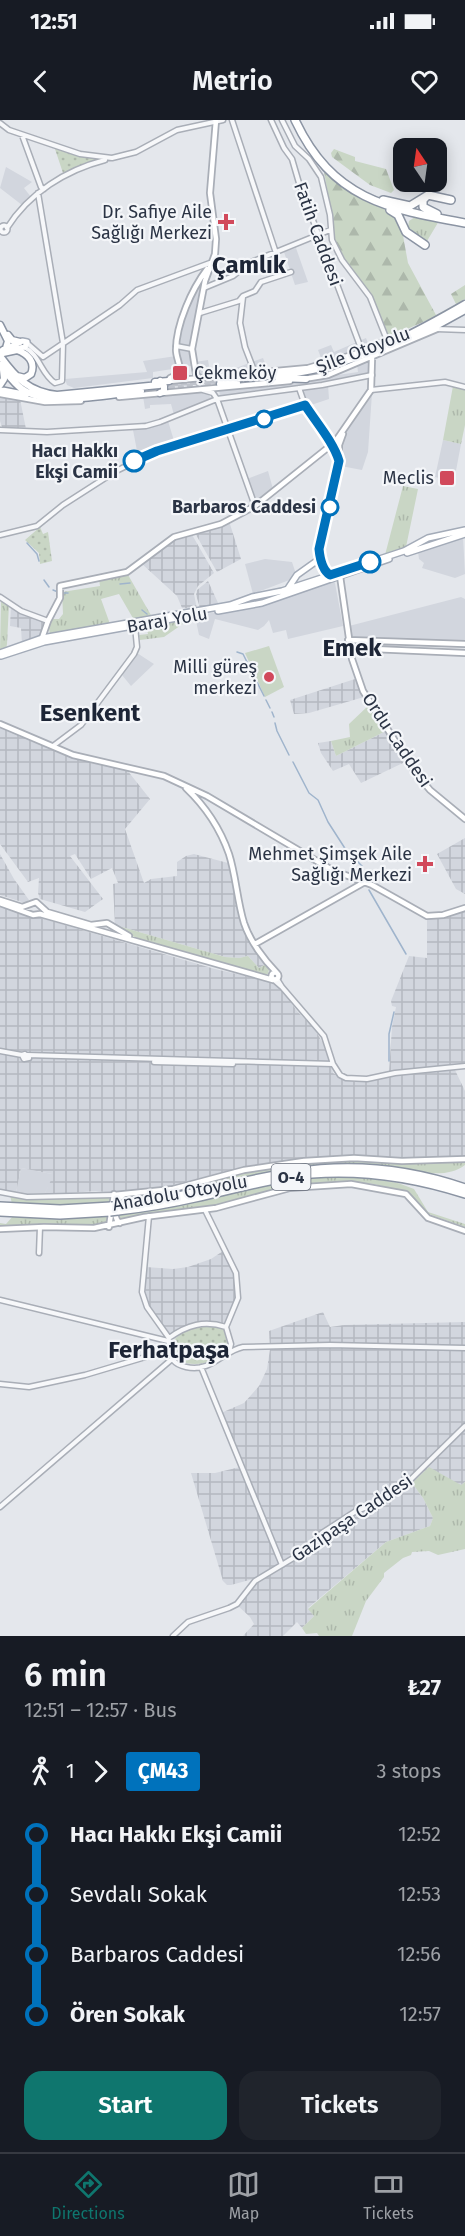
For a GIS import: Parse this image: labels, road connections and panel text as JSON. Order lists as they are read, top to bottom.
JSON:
{
  "streets": {
    "highway": ["Şile Otoyolu", "O-4", "Anadolu Otoyolu"],
    "main road": ["Baraj Yolu", "Ordu Caddesi"],
    "street": ["Fatih Caddesi", "Gazipaşa Caddesi"]
  },
  "crossings": [
    ["Baraj Yolu", "Ordu Caddesi"]
  ],
  "districts": [
    "Çamlık",
    "Emek",
    "Esenkent",
    "Ferhatpaşa"
  ],
  "places": {
    "health": ["Dr. Safiye Aile Sağlığı Merkezi", "Mehmet Şimşek Aile Sağlığı Merkezi"],
    "transit": ["Çekmeköy", "Meclis"],
    "other": ["Hacı Hakkı Ekşi Camii", "Barbaros Caddesi", "Milli güreş merkezi"]
  },
  "lines": ["bus line ÇM43"],
  "north": "top",
  "page": {
    "status": "12:51",
    "header": "Metrio",
    "heading": ["6 min", "12:51 – 12:57 · Bus", "₺27"],
    "legs": ["1", "ÇM43", "3 stops"],
    "list": [
      {
        "name": "Hacı Hakkı Ekşi Camii",
        "value": "12:52"
      },
      {
        "name": "Sevdalı Sokak",
        "value": "12:53"
      },
      {
        "name": "Barbaros Caddesi",
        "value": "12:56"
      },
      {
        "name": "Ören Sokak",
        "value": "12:57"
      }
    ],
    "buttons": ["Start", "Tickets"],
    "tabs": ["Directions", "Map", "Tickets"]
  }
}
